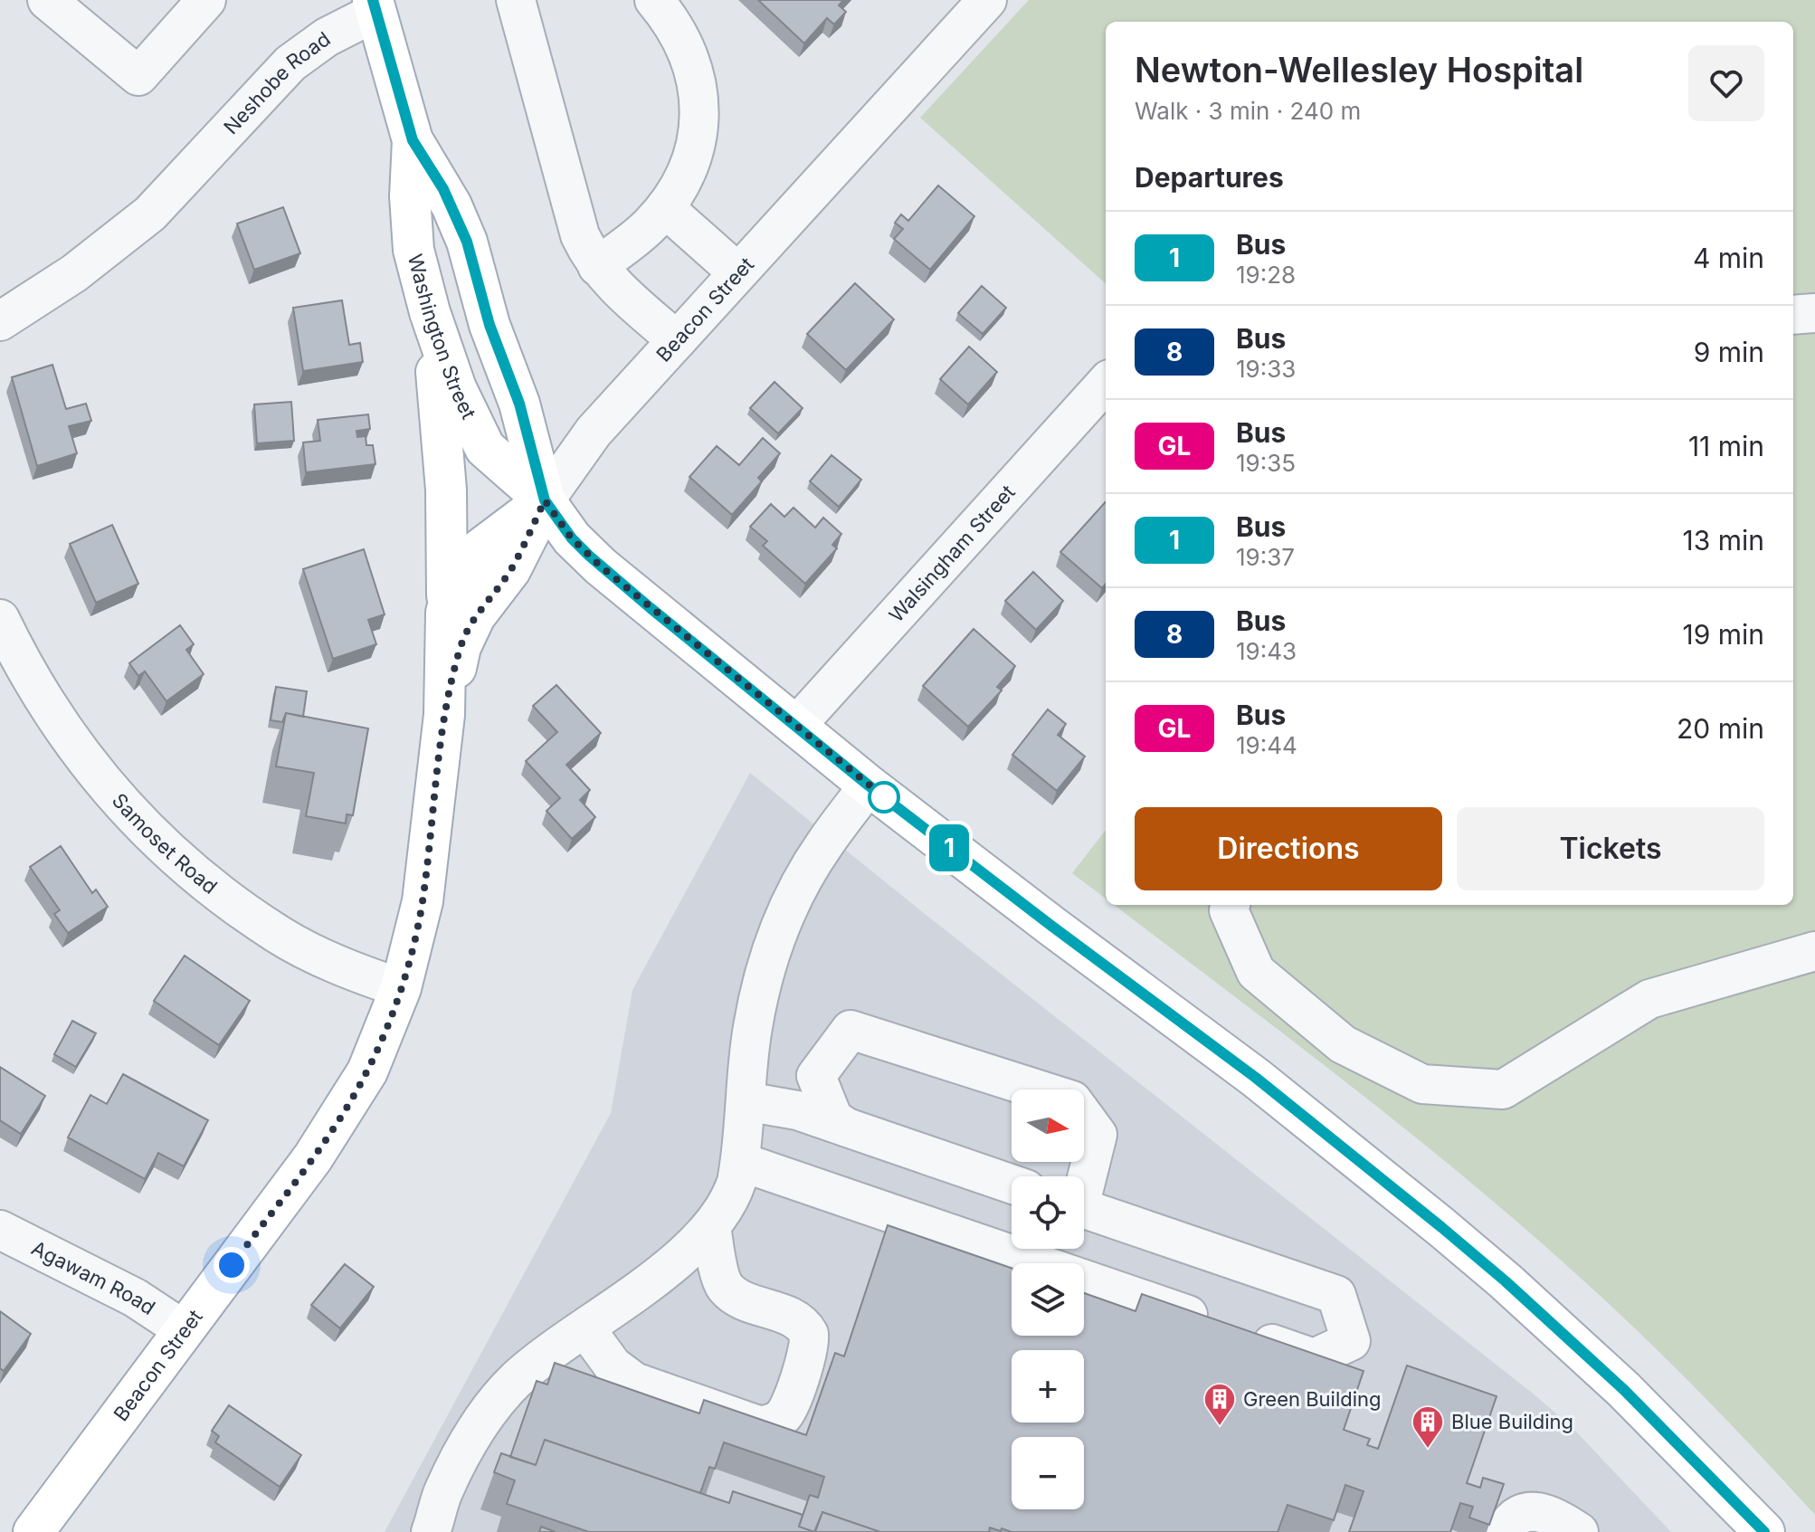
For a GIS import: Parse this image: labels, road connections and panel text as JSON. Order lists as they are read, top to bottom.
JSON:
{
  "streets": {
    "main road": ["Beacon Street", "Washington Street"],
    "street": [
      "Neshobe Road",
      "Walsingham Street",
      "Samoset Road",
      "Agawam Road"
    ]
  },
  "crossings": [
    ["Neshobe Road", "Washington Street"],
    ["Beacon Street", "Washington Street"],
    ["Beacon Street", "Samoset Road"],
    ["Beacon Street", "Agawam Road"],
    ["Washington Street", "Walsingham Street"]
  ],
  "places": {
    "building": ["Green Building", "Blue Building"]
  },
  "lines": ["bus line 1"],
  "north": "right",
  "page": {
    "on_map": "1",
    "heading": [
      ["Newton-Wellesley Hospital", "Walk · 3 min · 240 m"],
      "Departures"
    ],
    "list": [
      {
        "mark": "1",
        "name": "Bus",
        "note": "19:28",
        "value": "4 min"
      },
      {
        "mark": "8",
        "name": "Bus",
        "note": "19:33",
        "value": "9 min"
      },
      {
        "mark": "GL",
        "name": "Bus",
        "note": "19:35",
        "value": "11 min"
      },
      {
        "mark": "1",
        "name": "Bus",
        "note": "19:37",
        "value": "13 min"
      },
      {
        "mark": "8",
        "name": "Bus",
        "note": "19:43",
        "value": "19 min"
      },
      {
        "mark": "GL",
        "name": "Bus",
        "note": "19:44",
        "value": "20 min"
      }
    ],
    "buttons": ["Directions", "Tickets"],
    "map_buttons": ["+", "−"]
  }
}
